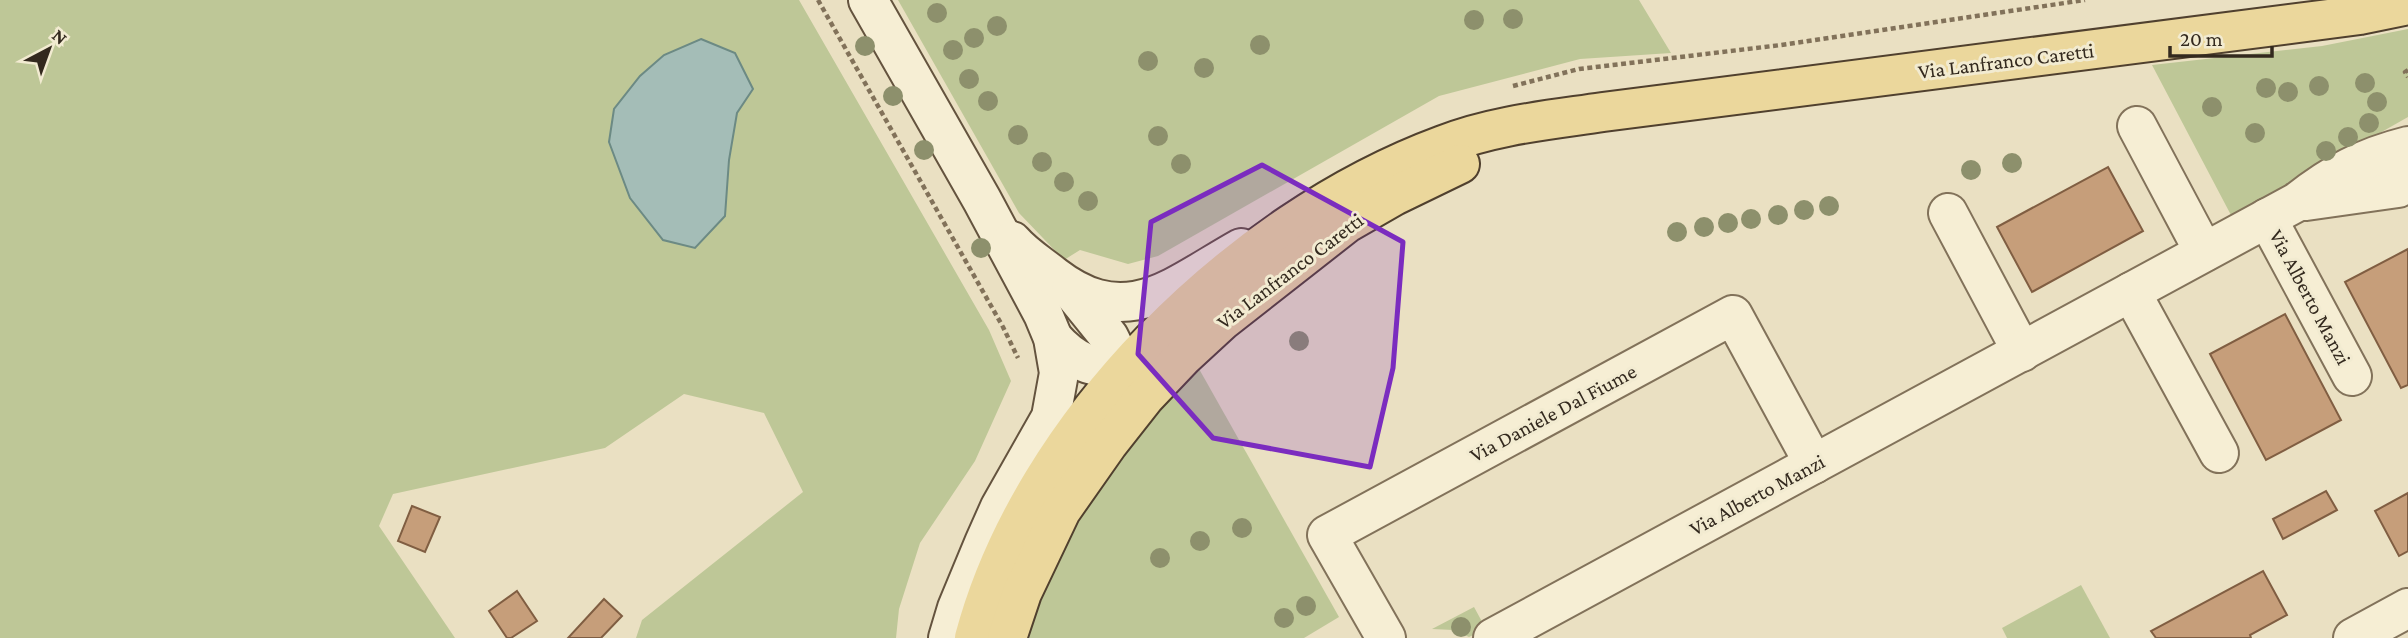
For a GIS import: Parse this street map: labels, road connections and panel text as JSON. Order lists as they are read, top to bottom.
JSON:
{
  "streets": {
    "main road": ["Via Lanfranco Caretti"],
    "street": ["Via Alberto Manzi", "Via Daniele Dal Fiume"]
  },
  "crossings": [
    ["Via Alberto Manzi", "Via Daniele Dal Fiume"]
  ],
  "scale_bar": "20 m",
  "north": "top right"
}
